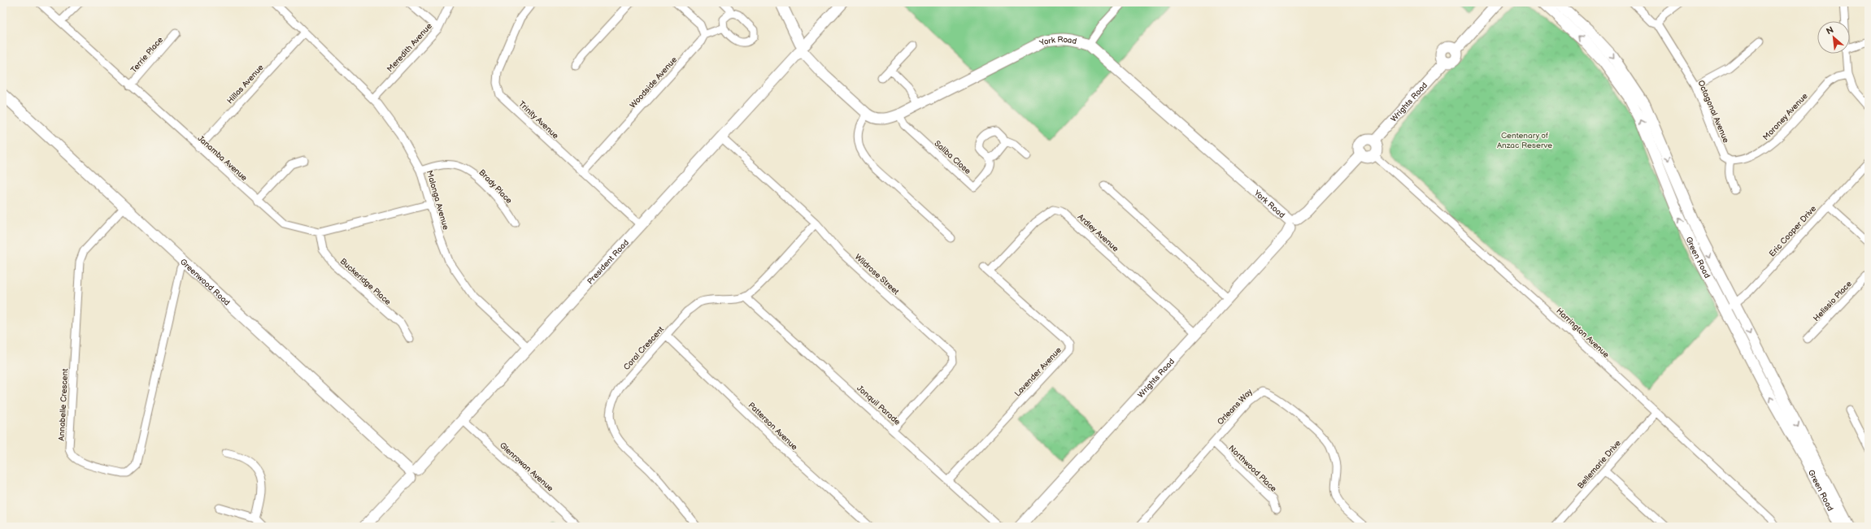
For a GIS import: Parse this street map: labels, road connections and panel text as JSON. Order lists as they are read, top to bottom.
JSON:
{
  "streets": {
    "street": [
      "York Road",
      "Meredith Avenue",
      "Terrie Place",
      "Woodside Avenue",
      "Hillas Avenue",
      "Wrights Road",
      "Octagonal Avenue",
      "Moroney Avenue",
      "Trinity Avenue",
      "Saliba Close",
      "Janamba Avenue",
      "Brady Place",
      "Malonga Avenue",
      "Eric Cooper Drive",
      "Ardley Avenue",
      "Green Road",
      "President Road",
      "Wildrose Street",
      "Buckeridge Place",
      "Greenwood Road",
      "Helissio Place",
      "Harrington Avenue",
      "Coral Crescent",
      "Lavender Avenue",
      "Annabelle Crescent",
      "Jonquil Parade",
      "Orleans Way",
      "Patterson Avenue",
      "Bellemarie Drive",
      "Glenrowan Avenue",
      "Northwood Place"
    ]
  },
  "crossings": [
    ["York Road", "Wrights Road"],
    ["York Road", "Saliba Close"],
    ["York Road", "President Road"],
    ["Meredith Avenue", "Malonga Avenue"],
    ["Terrie Place", "Janamba Avenue"],
    ["Woodside Avenue", "Trinity Avenue"],
    ["Hillas Avenue", "Janamba Avenue"],
    ["Hillas Avenue", "Malonga Avenue"],
    ["Wrights Road", "Ardley Avenue"],
    ["Wrights Road", "Harrington Avenue"],
    ["Octagonal Avenue", "Moroney Avenue"],
    ["Trinity Avenue", "President Road"],
    ["Janamba Avenue", "Malonga Avenue"],
    ["Janamba Avenue", "Buckeridge Place"],
    ["Brady Place", "Malonga Avenue"],
    ["Malonga Avenue", "President Road"],
    ["Eric Cooper Drive", "Green Road"],
    ["Ardley Avenue", "Lavender Avenue"],
    ["President Road", "Wildrose Street"],
    ["President Road", "Greenwood Road"],
    ["President Road", "Glenrowan Avenue"],
    ["Wildrose Street", "Coral Crescent"],
    ["Wildrose Street", "Jonquil Parade"],
    ["Greenwood Road", "Annabelle Crescent"],
    ["Harrington Avenue", "Bellemarie Drive"],
    ["Coral Crescent", "Jonquil Parade"],
    ["Coral Crescent", "Patterson Avenue"],
    ["Lavender Avenue", "Jonquil Parade"],
    ["Orleans Way", "Northwood Place"]
  ],
  "parks": ["Centenary of Anzac Reserve"],
  "north": "top left"
}
